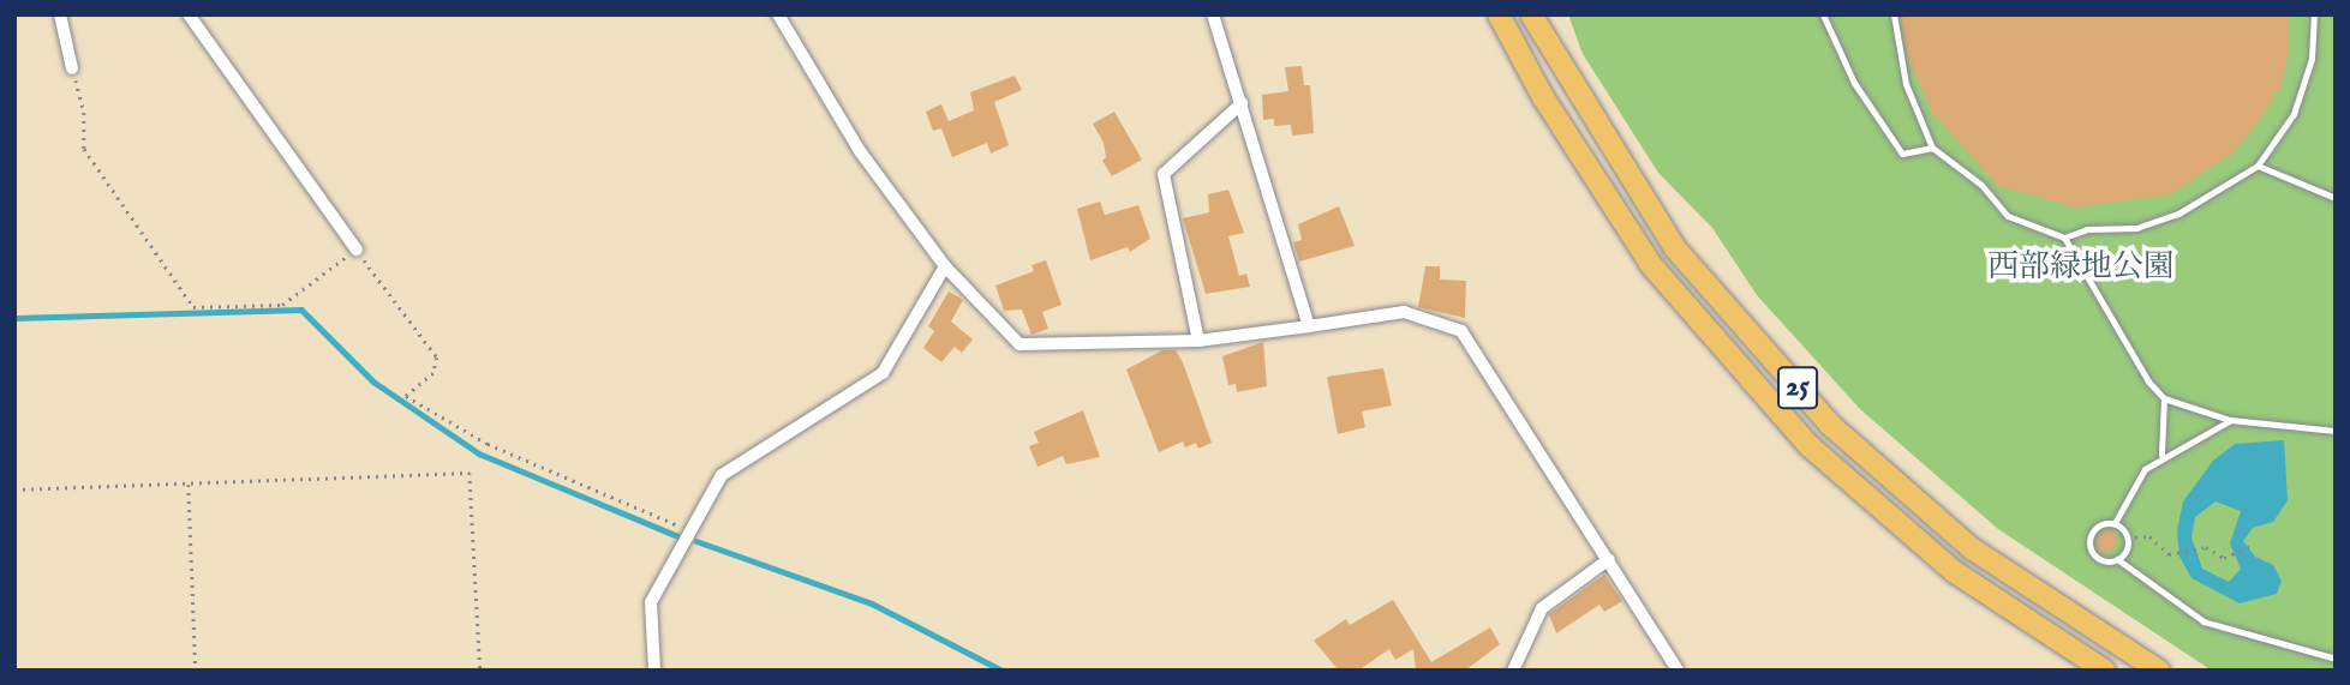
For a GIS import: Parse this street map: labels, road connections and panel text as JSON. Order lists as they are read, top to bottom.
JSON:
{
  "streets": {
    "main road": ["25"]
  },
  "parks": ["西部緑地公園"]
}
